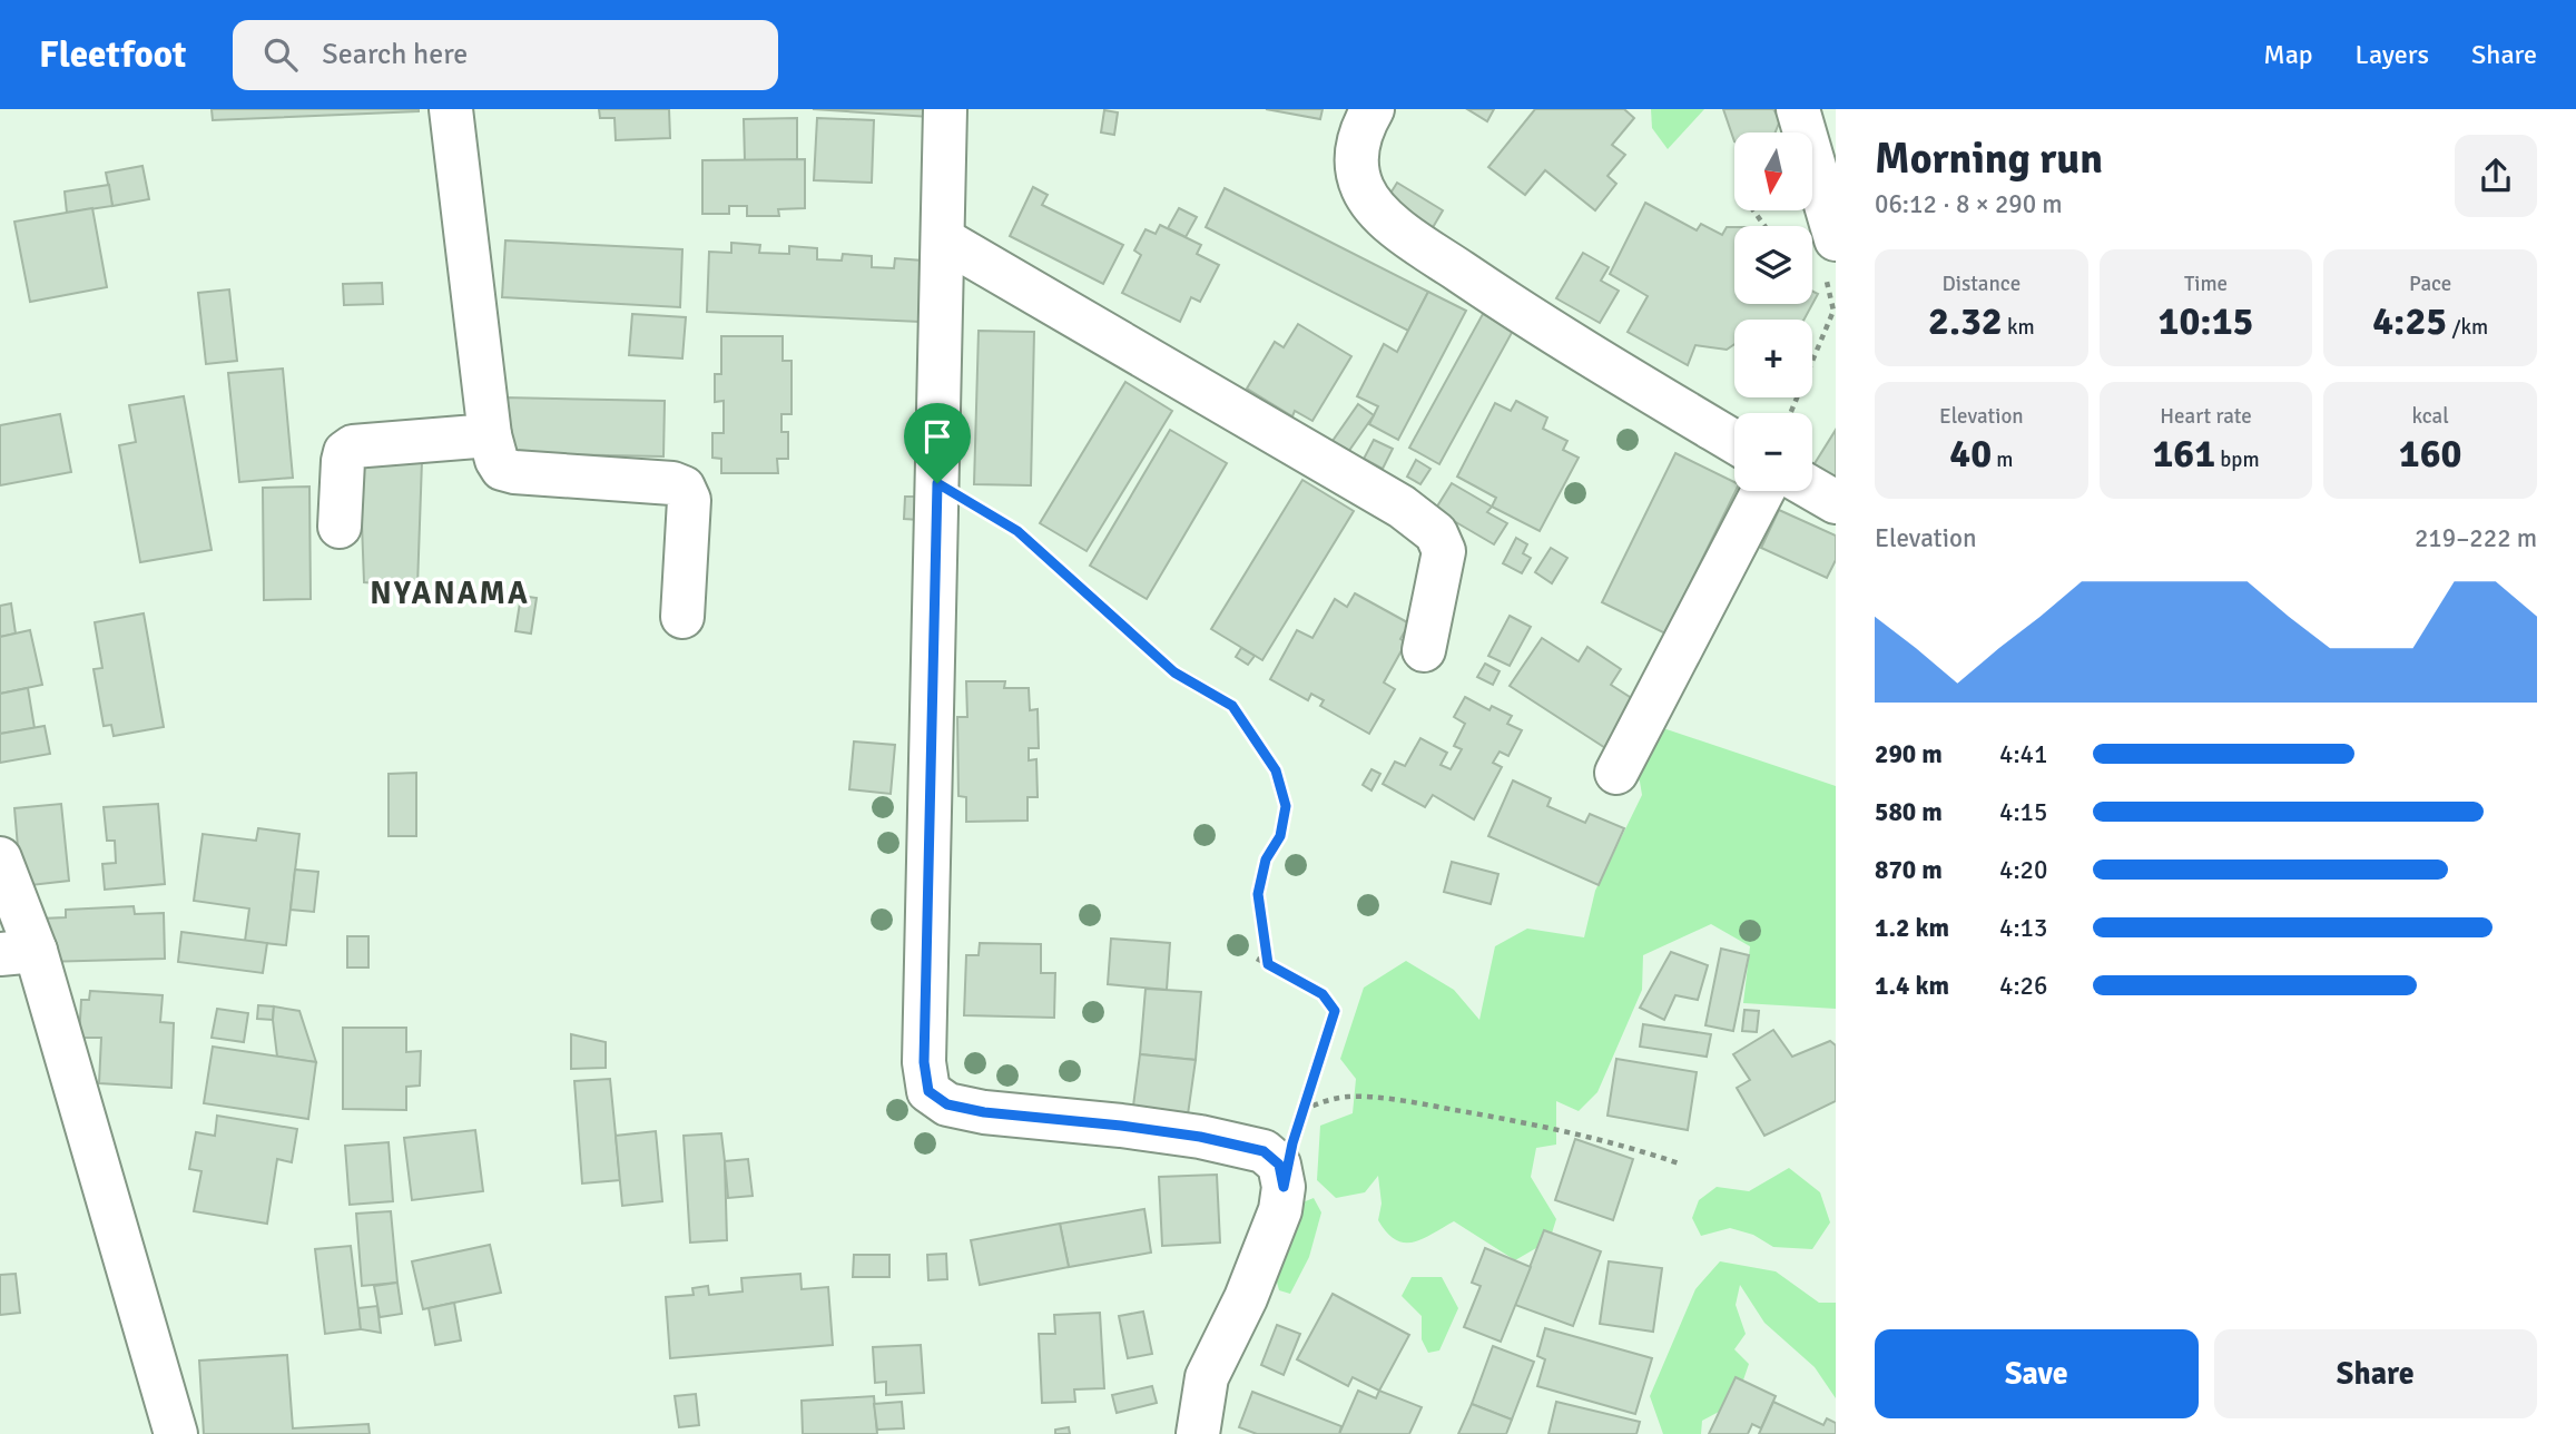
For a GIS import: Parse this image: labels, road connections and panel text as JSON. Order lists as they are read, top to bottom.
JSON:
{
  "districts": ["NYANAMA"],
  "north": "bottom",
  "page": {
    "header": "Fleetfoot",
    "search": "Search here",
    "nav": ["Map", "Layers", "Share"],
    "heading": ["Morning run", "06:12 · 8 × 290 m"],
    "map_buttons": ["+", "−"],
    "stats": [
      ["Distance", "2.32 km"],
      ["Time", "10:15"],
      ["Pace", "4:25 /km"],
      ["Elevation", "40 m"],
      ["Heart rate", "161 bpm"],
      ["kcal", "160"]
    ],
    "chart": ["Elevation", "219–222 m"],
    "list": [
      {
        "name": "290 m",
        "note": "4:41"
      },
      {
        "name": "580 m",
        "note": "4:15"
      },
      {
        "name": "870 m",
        "note": "4:20"
      },
      {
        "name": "1.2 km",
        "note": "4:13"
      },
      {
        "name": "1.4 km",
        "note": "4:26"
      }
    ],
    "buttons": ["Save", "Share"]
  }
}
